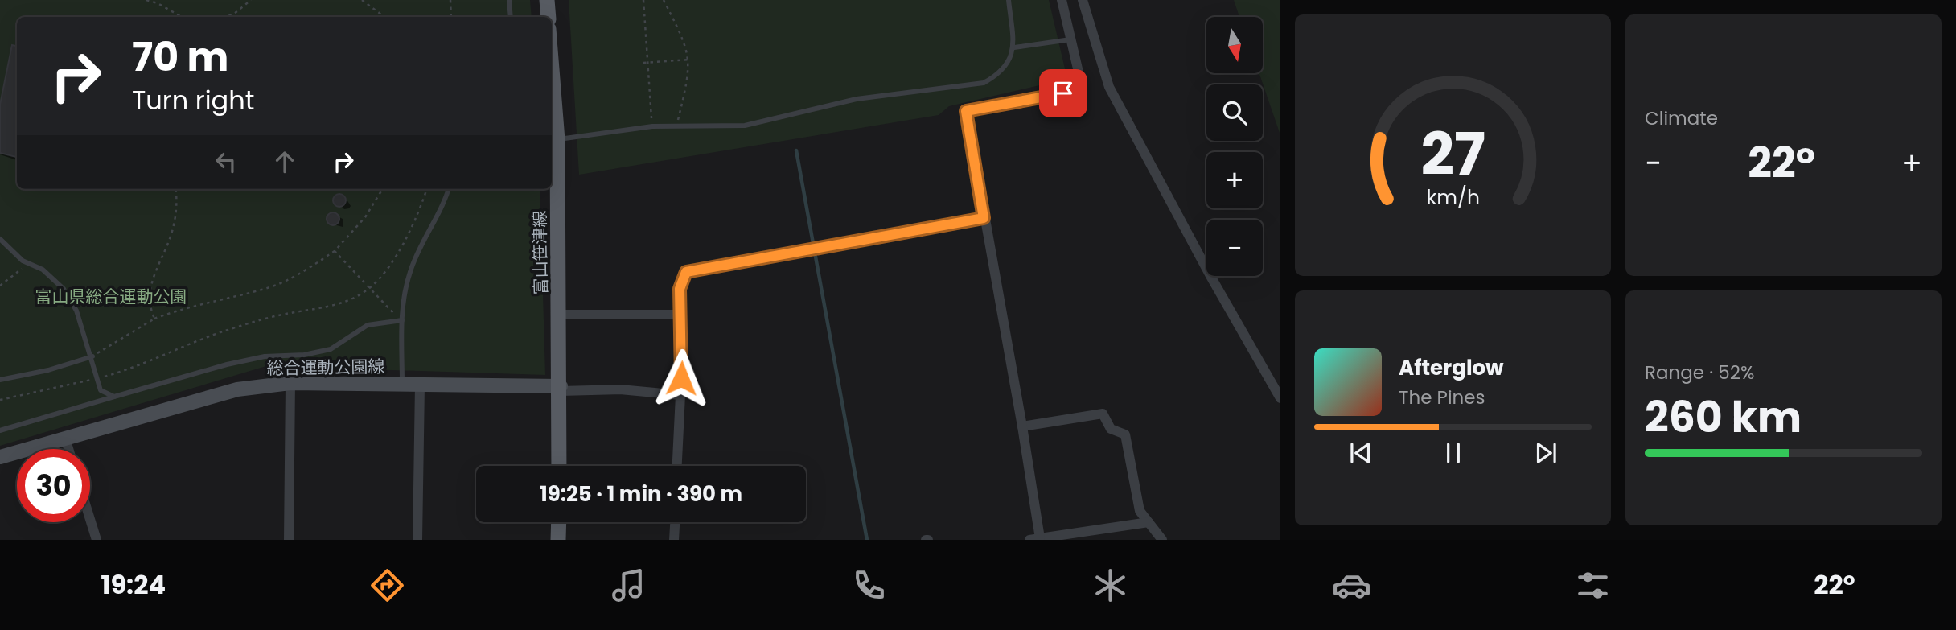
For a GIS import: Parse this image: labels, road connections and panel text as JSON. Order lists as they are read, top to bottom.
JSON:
{
  "streets": {
    "main road": ["富山笹津線", "総合運動公園線"]
  },
  "crossings": [
    ["富山笹津線", "総合運動公園線"]
  ],
  "parks": ["富山県総合運動公園"],
  "north": "bottom",
  "page": {
    "tile": [
      "Climate",
      ["Range · 52%", "260 km"]
    ],
    "map_buttons": ["+", "−"],
    "turn": ["70 m", "Turn right"],
    "heat": ["−", "22°", "+"],
    "song": ["Afterglow", "The Pines"],
    "limit": "30",
    "trip": "19:25 · 1 min · 390 m",
    "tabs": ["19:24", "22°"],
    "gauge": ["27", "km/h"]
  }
}
